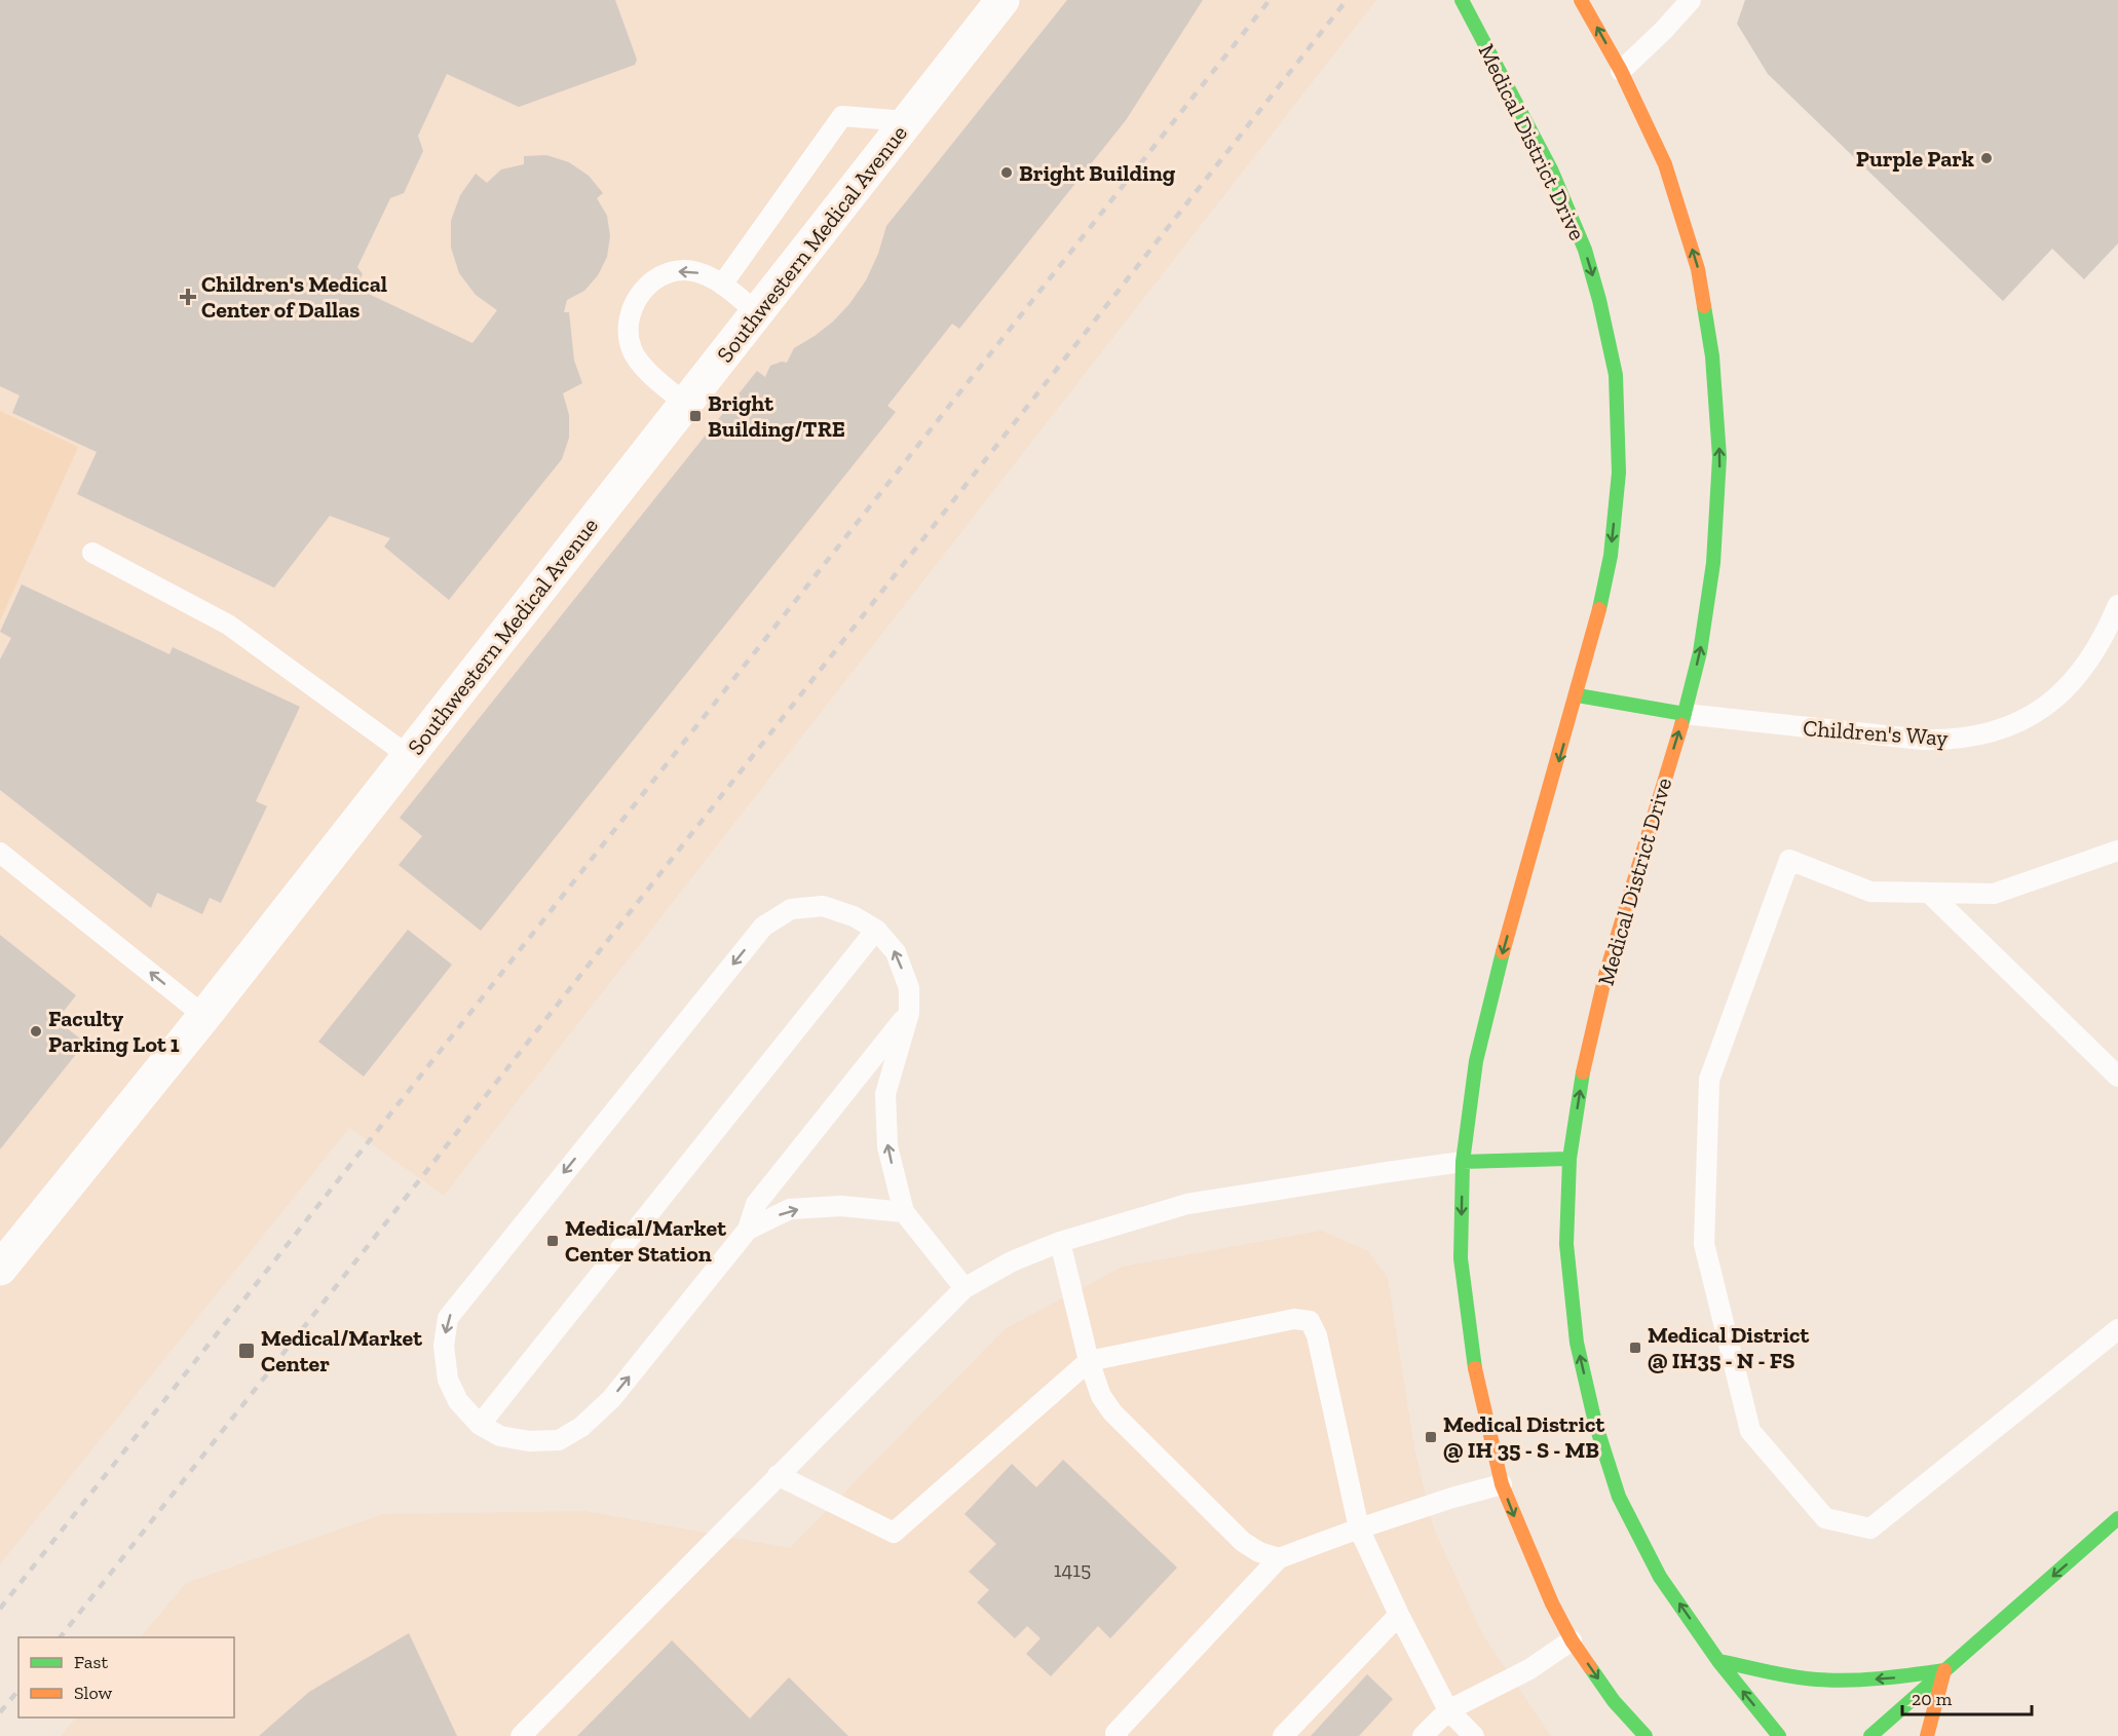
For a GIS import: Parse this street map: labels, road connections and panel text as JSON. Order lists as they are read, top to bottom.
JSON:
{
  "streets": {
    "main road": ["Medical District Drive"],
    "street": ["Southwestern Medical Avenue"],
    "lane": ["Children's Way"]
  },
  "crossings": [
    ["Medical District Drive", "Children's Way"]
  ],
  "places": {
    "other": ["Purple Park", "Bright Building", "Faculty Parking Lot 1"],
    "health": ["Children's Medical Center of Dallas"],
    "transit": [
      "Bright Building/TRE",
      "Medical/Market Center Station",
      "Medical District @ IH35 - N - FS",
      "Medical/Market Center",
      "Medical District @ IH 35 - S - MB"
    ]
  },
  "house_numbers": ["1415"],
  "legend": ["Fast", "Slow"],
  "scale_bar": "20 m"
}
